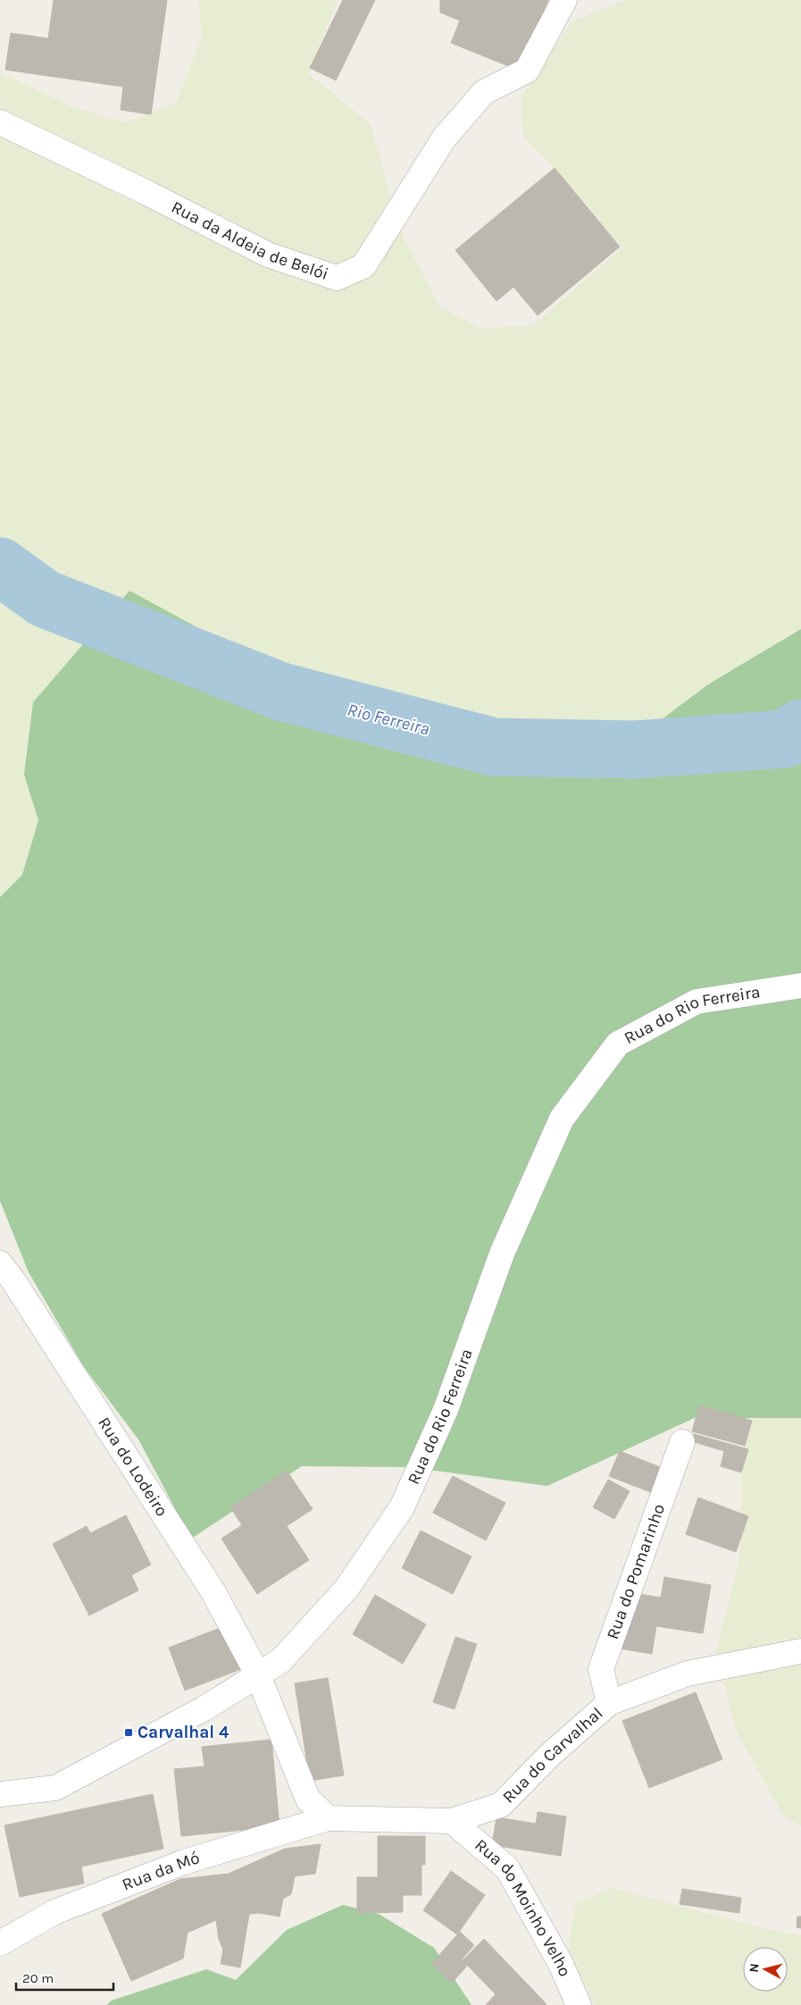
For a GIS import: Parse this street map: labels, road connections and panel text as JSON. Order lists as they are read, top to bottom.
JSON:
{
  "streets": {
    "street": [
      "Rua da Aldeia de Belói",
      "Rua do Rio Ferreira",
      "Rua do Lodeiro",
      "Rua do Pomarinho",
      "Rua do Carvalhal",
      "Rua da Mó",
      "Rua do Moinho Velho"
    ]
  },
  "crossings": [
    ["Rua do Rio Ferreira", "Rua do Lodeiro"],
    ["Rua do Pomarinho", "Rua do Carvalhal"],
    ["Rua do Carvalhal", "Rua da Mó"],
    ["Rua do Carvalhal", "Rua do Moinho Velho"]
  ],
  "water": ["Rio Ferreira"],
  "places": {
    "transit": ["Carvalhal 4"]
  },
  "scale_bar": "20 m",
  "north": "left"
}
